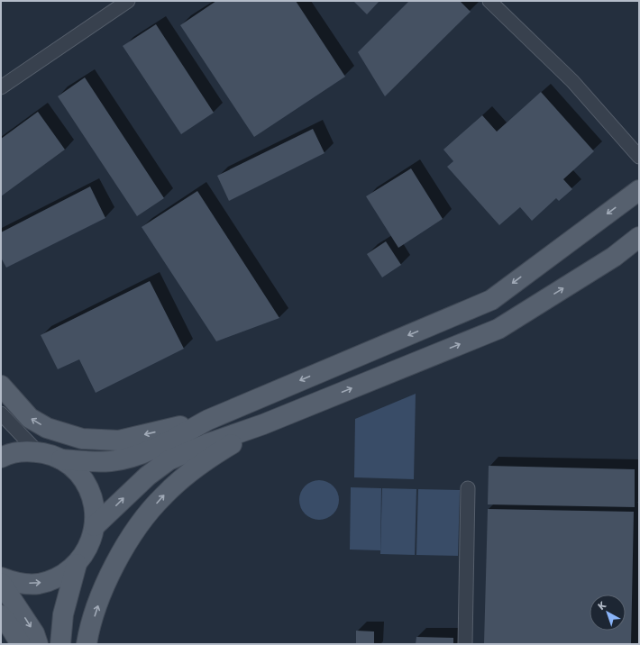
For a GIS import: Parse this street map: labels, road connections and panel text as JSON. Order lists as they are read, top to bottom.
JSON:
{
  "north": "top left"
}
